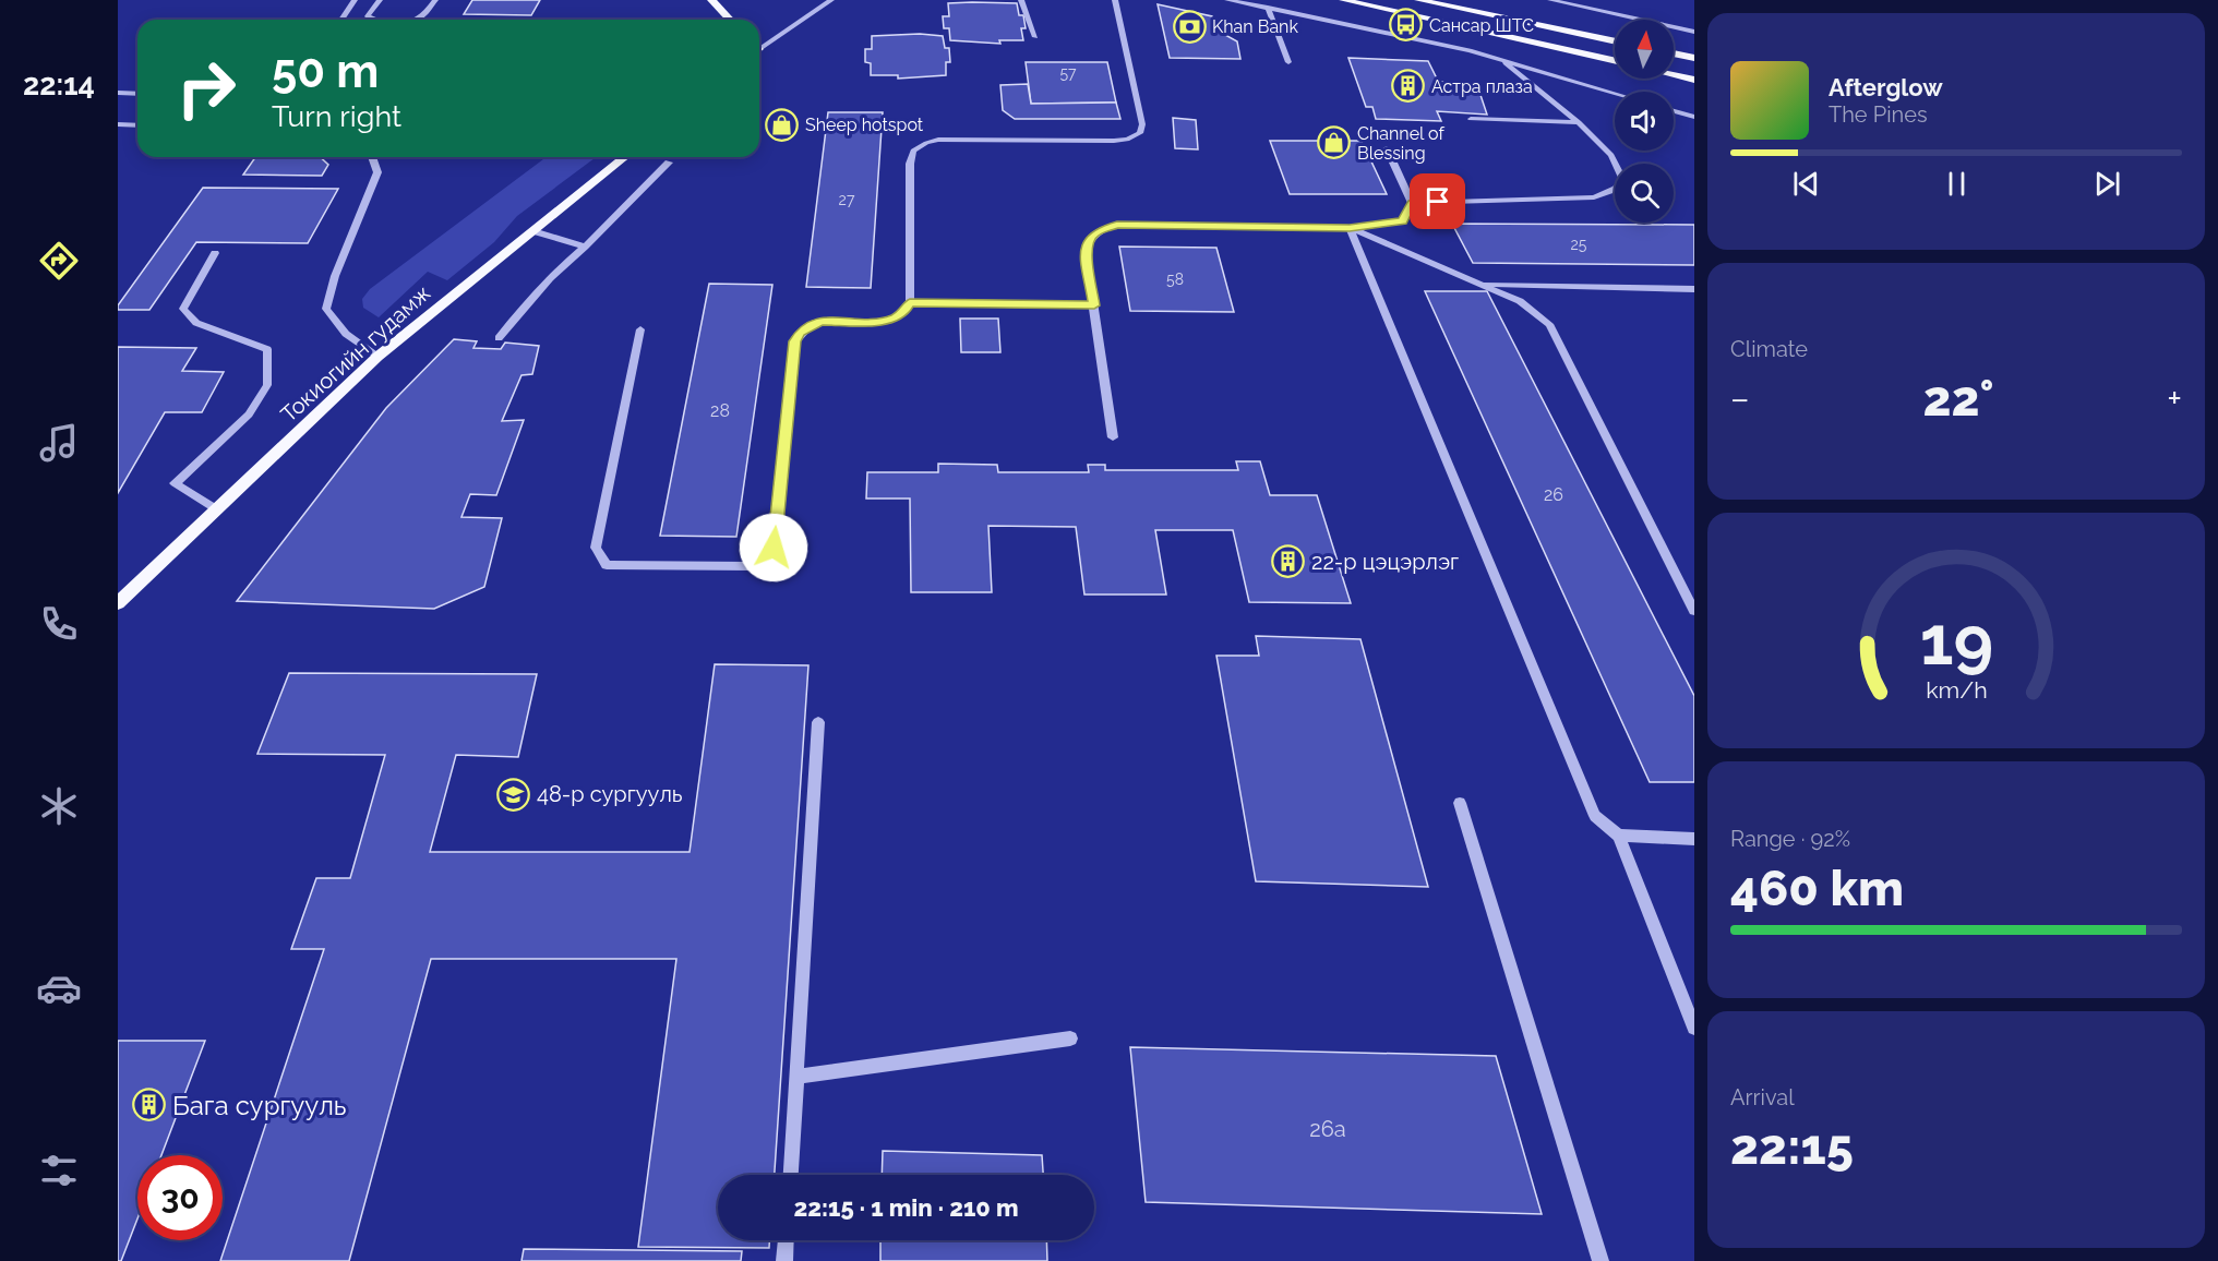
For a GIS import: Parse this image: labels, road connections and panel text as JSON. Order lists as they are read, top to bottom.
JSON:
{
  "streets": {
    "main road": ["Токиогийн гудамж"]
  },
  "places": {
    "bus stop": ["Сансар ШТС"],
    "bank": ["Khan Bank"],
    "building": ["Астра плаза", "22-р цэцэрлэг", "Бага сургууль"],
    "shop": ["Sheep hotspot", "Channel of Blessing"],
    "school or university": ["48-р сургууль"]
  },
  "house_numbers": [
    "57",
    "27",
    "25",
    "58",
    "28",
    "26",
    "26a"
  ],
  "north": "top",
  "page": {
    "tabs": "22:14",
    "turn": ["50 m", "Turn right"],
    "song": ["Afterglow", "The Pines"],
    "tile": [
      "Climate",
      ["Range · 92%", "460 km"],
      ["Arrival", "22:15"]
    ],
    "heat": ["−", "22°", "+"],
    "limit": "30",
    "trip": "22:15 · 1 min · 210 m",
    "gauge": ["19", "km/h"]
  }
}
